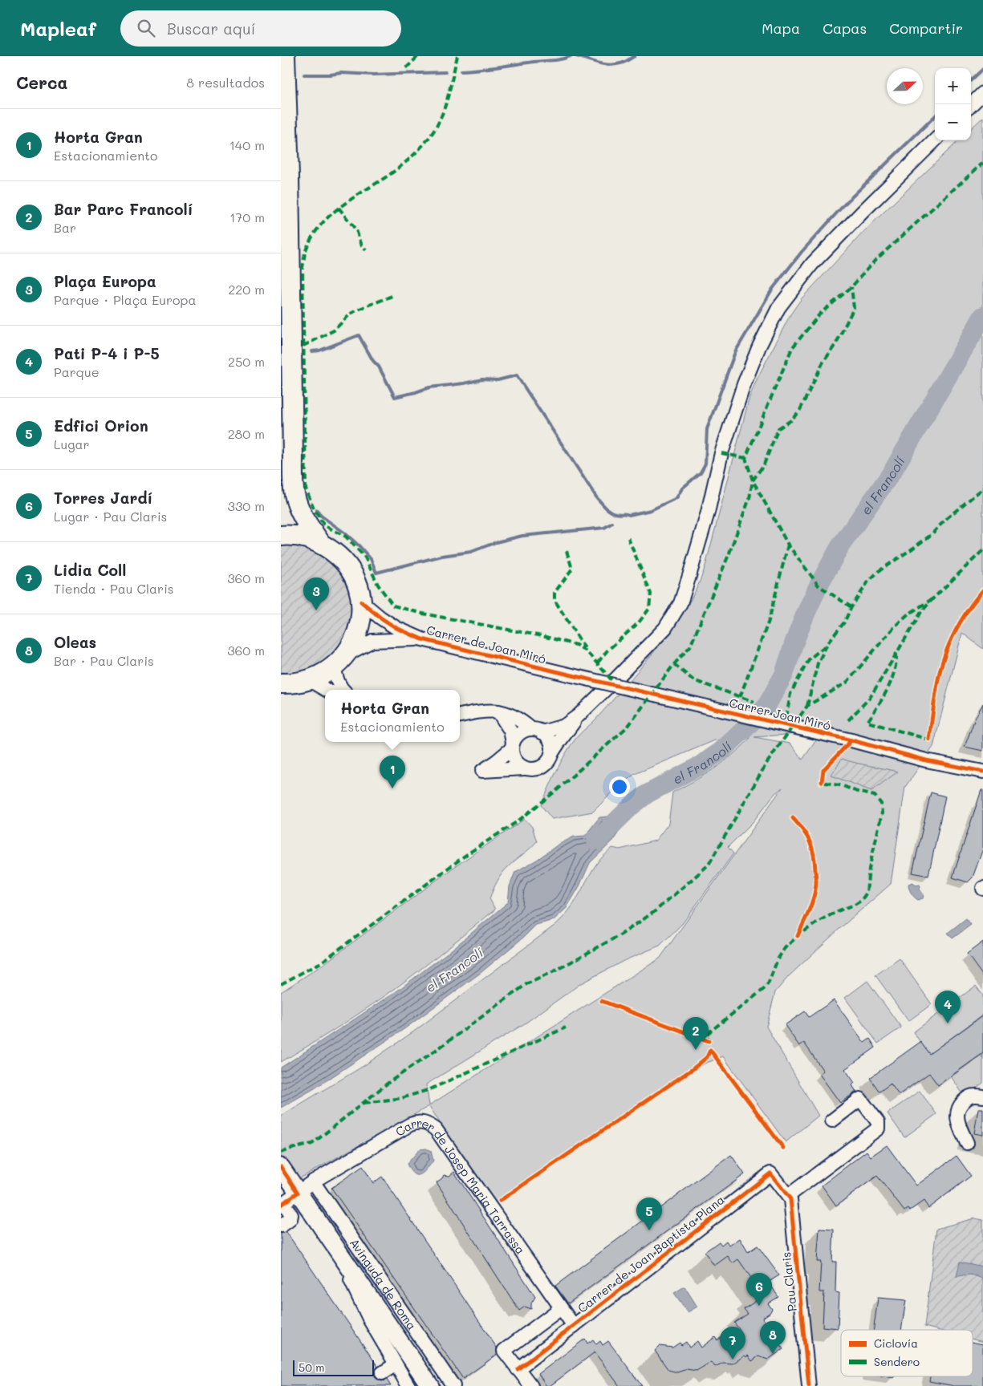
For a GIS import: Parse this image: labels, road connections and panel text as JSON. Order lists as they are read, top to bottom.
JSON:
{
  "streets": {
    "main road": ["Avinguda de Roma"],
    "street": [
      "Carrer de Joan Miró",
      "Carrer Joan Miró",
      "Carrer de Josep Maria Tarrassa",
      "Carrer de Joan Baptista Plana",
      "Pau Claris"
    ]
  },
  "crossings": [
    ["Carrer de Joan Miró", "Carrer Joan Miró"],
    ["Carrer de Josep Maria Tarrassa", "Carrer de Joan Baptista Plana"],
    ["Carrer de Josep Maria Tarrassa", "Avinguda de Roma"],
    ["Carrer de Joan Baptista Plana", "Pau Claris"]
  ],
  "water": ["el Francolí"],
  "legend": ["Ciclovía", "Sendero"],
  "scale_bar": "50 m",
  "north": "right",
  "page": {
    "header": "Mapleaf",
    "search": "Buscar aquí",
    "nav": ["Mapa", "Capas", "Compartir"],
    "heading": ["Cerca", "8 resultados"],
    "map_buttons": ["+", "−"],
    "list": [
      {
        "mark": "1",
        "name": "Horta Gran",
        "note": "Estacionamiento",
        "value": "140 m"
      },
      {
        "mark": "2",
        "name": "Bar Parc Francolí",
        "note": "Bar",
        "value": "170 m"
      },
      {
        "mark": "3",
        "name": "Plaça Europa",
        "note": "Parque · Plaça Europa",
        "value": "220 m"
      },
      {
        "mark": "4",
        "name": "Pati P-4 i P-5",
        "note": "Parque",
        "value": "250 m"
      },
      {
        "mark": "5",
        "name": "Edfici Orion",
        "note": "Lugar",
        "value": "280 m"
      },
      {
        "mark": "6",
        "name": "Torres Jardí",
        "note": "Lugar · Pau Claris",
        "value": "330 m"
      },
      {
        "mark": "7",
        "name": "Lidia Coll",
        "note": "Tienda · Pau Claris",
        "value": "360 m"
      },
      {
        "mark": "8",
        "name": "Oleas",
        "note": "Bar · Pau Claris",
        "value": "360 m"
      }
    ],
    "pins": [
      "3",
      "1",
      "4",
      "2",
      "5",
      "6",
      "8",
      "7"
    ],
    "popup": ["Horta Gran", "Estacionamiento"],
    "scale": "50 m"
  }
}
